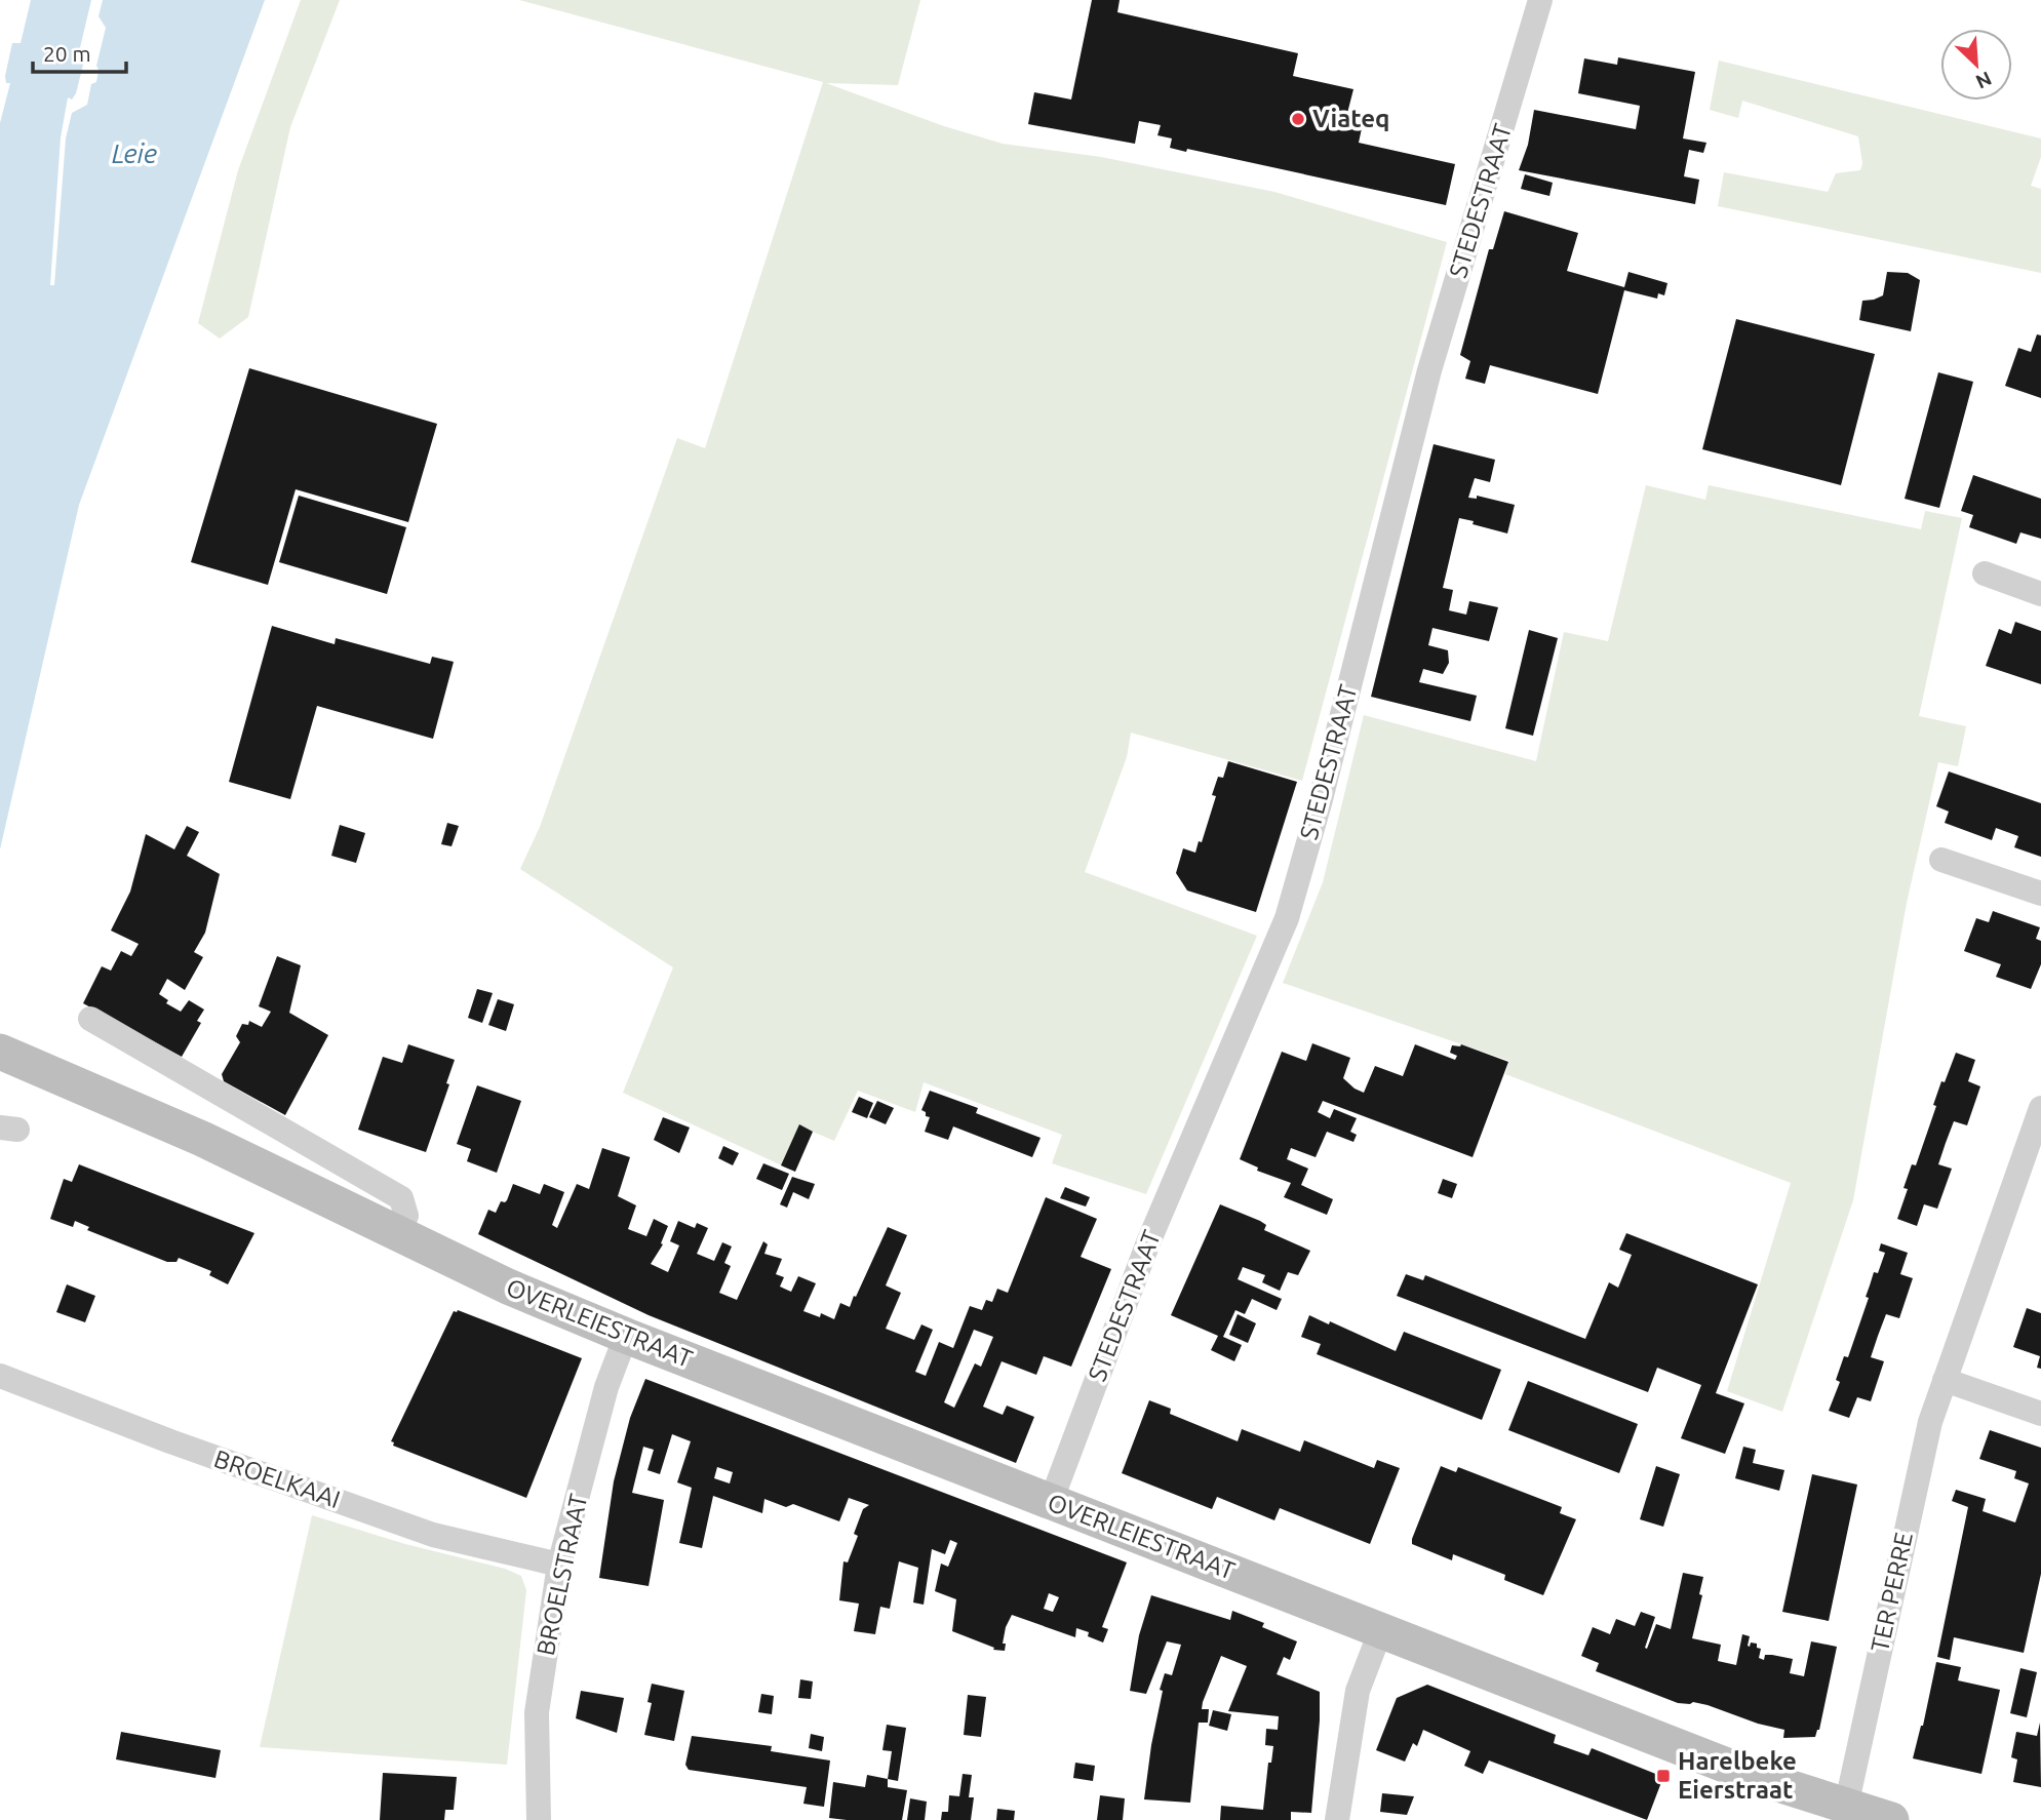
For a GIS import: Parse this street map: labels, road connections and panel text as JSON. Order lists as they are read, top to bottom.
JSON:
{
  "streets": {
    "main road": ["OVERLEIESTRAAT"],
    "street": [
      "STEDESTRAAT",
      "BROELKAAI",
      "BROELSTRAAT",
      "TER PERRE"
    ]
  },
  "crossings": [
    ["STEDESTRAAT", "OVERLEIESTRAAT"],
    ["OVERLEIESTRAAT", "BROELSTRAAT"],
    ["OVERLEIESTRAAT", "TER PERRE"],
    ["BROELKAAI", "BROELSTRAAT"]
  ],
  "water": ["Leie"],
  "places": {
    "other": ["Viateq"],
    "transit": ["Harelbeke Eierstraat"]
  },
  "scale_bar": "20 m",
  "north": "bottom right"
}
